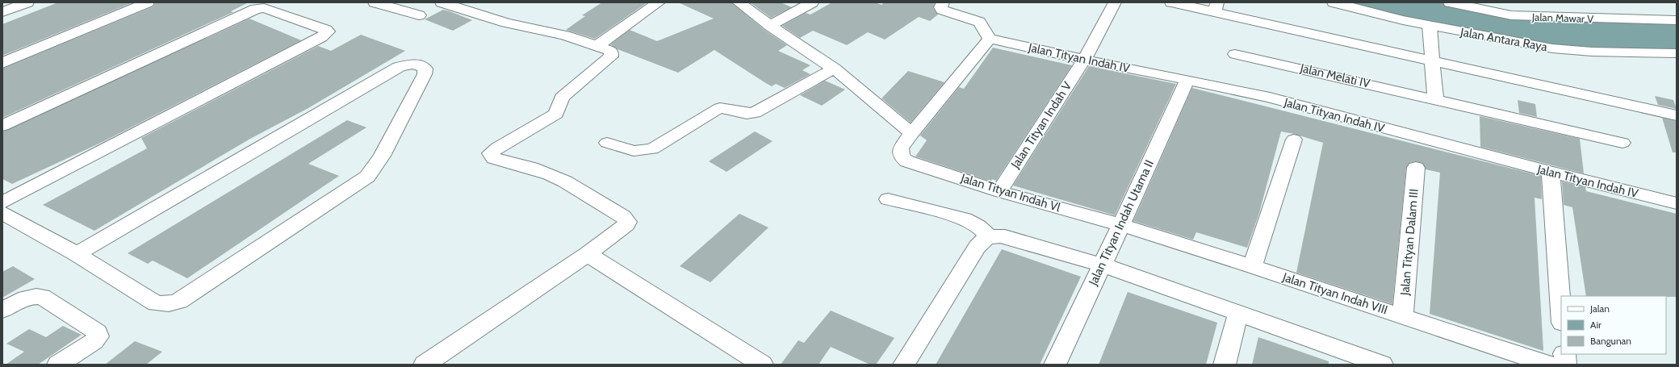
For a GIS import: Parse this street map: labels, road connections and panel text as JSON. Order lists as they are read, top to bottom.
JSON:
{
  "streets": {
    "street": [
      "Jalan Mawar V",
      "Jalan Antara Raya",
      "Jalan Tityan Indah IV",
      "Jalan Melati IV",
      "Jalan Tityan Indah V",
      "Jalan Tityan Indah Vl",
      "Jalan Tityan Indah Utama II",
      "Jalan Tityan Dalam III",
      "Jalan Tityan Indah VIII"
    ]
  },
  "crossings": [
    ["Jalan Tityan Indah IV", "Jalan Tityan Indah V"],
    ["Jalan Tityan Indah IV", "Jalan Tityan Indah Utama II"],
    ["Jalan Tityan Indah V", "Jalan Tityan Indah Vl"],
    ["Jalan Tityan Indah Vl", "Jalan Tityan Indah Utama II"],
    ["Jalan Tityan Indah Vl", "Jalan Tityan Indah VIII"],
    ["Jalan Tityan Indah Utama II", "Jalan Tityan Indah VIII"],
    ["Jalan Tityan Dalam III", "Jalan Tityan Indah VIII"]
  ],
  "legend": ["Jalan", "Air", "Bangunan"]
}
